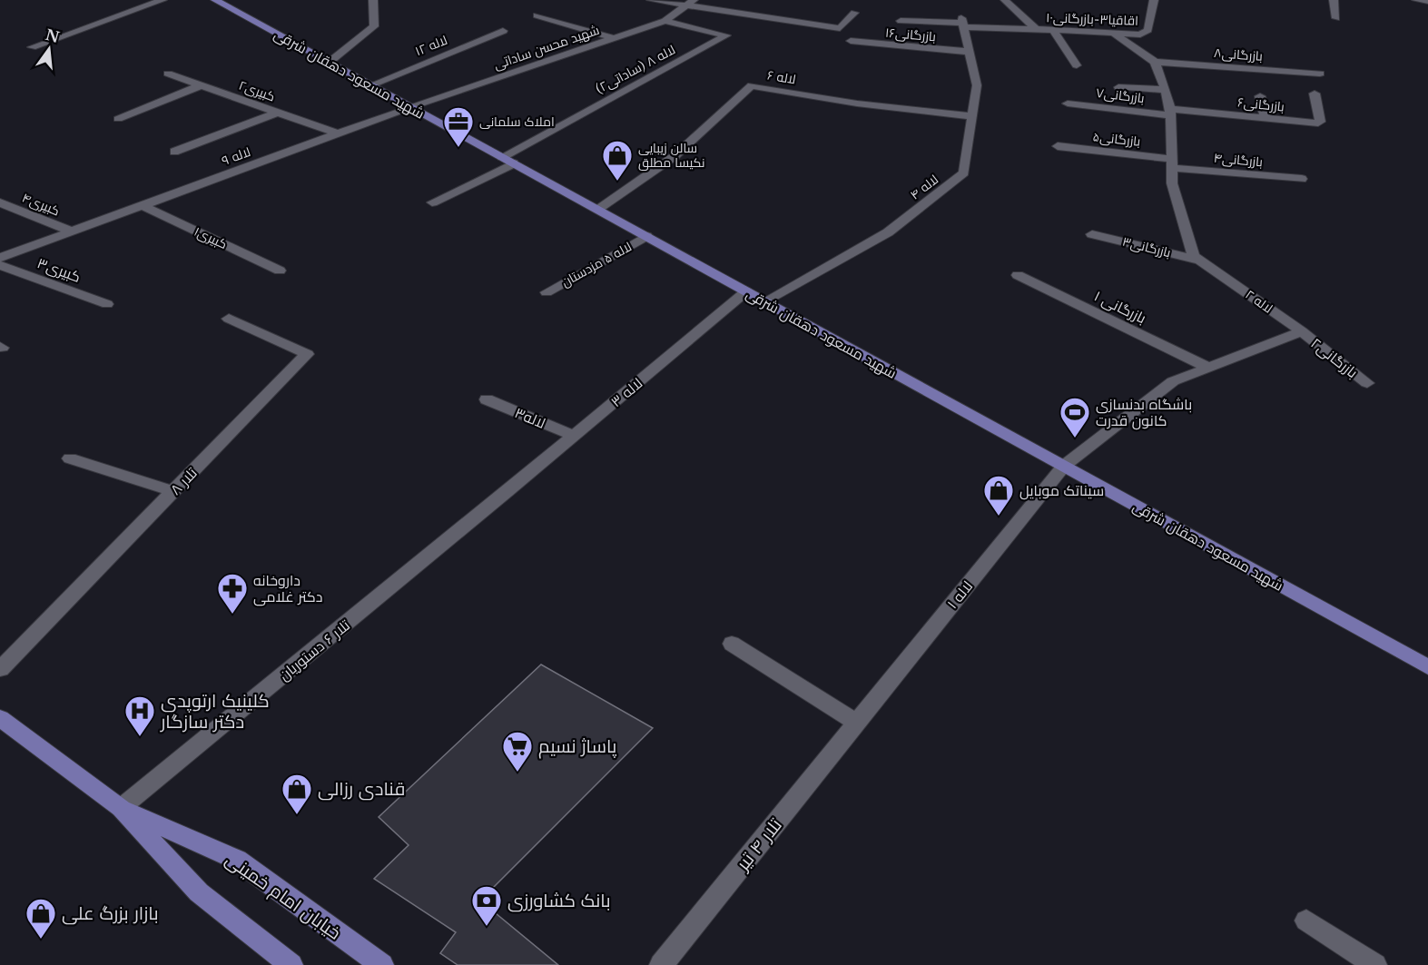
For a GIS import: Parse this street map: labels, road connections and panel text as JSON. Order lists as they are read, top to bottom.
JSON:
{
  "streets": {
    "main road": ["شهید مسعود دهقان شرقی", "خیابان امام خمینی"],
    "street": [
      "اقاقیا۳-بازرگانی۱۰",
      "بازرگانی۱۶",
      "لاله ۱۲",
      "شهید محسن ساداتی",
      "بازرگانی۸",
      "لاله ۸ (ساداتی۲)",
      "لاله ۶",
      "کبیری۲",
      "بازرگانی۷",
      "بازرگانی۶",
      "بازرگانی۵",
      "لاله ۹",
      "بازرگانی۴",
      "لاله ۴",
      "کبیری۴",
      "کبیری۱",
      "بازرگانی۳",
      "لاله ۵ مزدستان",
      "کبیری۳",
      "لاله ۲",
      "بازرگانی ۱",
      "بازرگانی۲",
      "لاله ۳",
      "لاله۳",
      "تلار ۸",
      "لاله ۱",
      "تلار ۶ دستوریان",
      "تلار ۴ تیر"
    ]
  },
  "crossings": [
    ["اقاقیا۳-بازرگانی۱۰", "لاله ۴"],
    ["بازرگانی۱۶", "لاله ۴"],
    ["لاله ۱۲", "شهید مسعود دهقان شرقی"],
    ["شهید محسن ساداتی", "لاله ۸ (ساداتی۲)"],
    ["شهید محسن ساداتی", "شهید مسعود دهقان شرقی"],
    ["شهید محسن ساداتی", "لاله ۹"],
    ["بازرگانی۸", "لاله ۲"],
    ["لاله ۸ (ساداتی۲)", "شهید مسعود دهقان شرقی"],
    ["شهید مسعود دهقان شرقی", "لاله ۶"],
    ["شهید مسعود دهقان شرقی", "لاله ۹"],
    ["شهید مسعود دهقان شرقی", "لاله ۴"],
    ["شهید مسعود دهقان شرقی", "لاله ۵ مزدستان"],
    ["شهید مسعود دهقان شرقی", "لاله ۳"],
    ["شهید مسعود دهقان شرقی", "لاله ۱"],
    ["لاله ۶", "لاله ۴"],
    ["کبیری۲", "لاله ۹"],
    ["بازرگانی۷", "بازرگانی۶"],
    ["بازرگانی۷", "لاله ۲"],
    ["بازرگانی۶", "لاله ۲"],
    ["بازرگانی۵", "بازرگانی۴"],
    ["بازرگانی۵", "لاله ۲"],
    ["لاله ۹", "کبیری۴"],
    ["لاله ۹", "کبیری۱"],
    ["بازرگانی۴", "لاله ۲"],
    ["بازرگانی۳", "لاله ۲"],
    ["لاله ۲", "بازرگانی۲"],
    ["لاله ۳", "لاله۳"],
    ["لاله ۳", "تلار ۶ دستوریان"],
    ["لاله ۱", "تلار ۴ تیر"],
    ["تلار ۶ دستوریان", "خیابان امام خمینی"]
  ],
  "places": {
    "office": ["املاک سلمانی"],
    "shop": [
      "سالن زیبایی نکیسا مطلق",
      "سیناتک موبایل",
      "قنادی رزالی",
      "بازار بزرگ علی"
    ],
    "sports": ["باشگاه بدنسازی کانون قدرت"],
    "pharmacy": ["داروخانه دکتر غلامی"],
    "hospital": ["کلینیک ارتوپدی دکتر سازگار"],
    "supermarket": ["پاساژ نسیم"],
    "bank": ["بانک کشاورزی"]
  },
  "north": "top"
}
